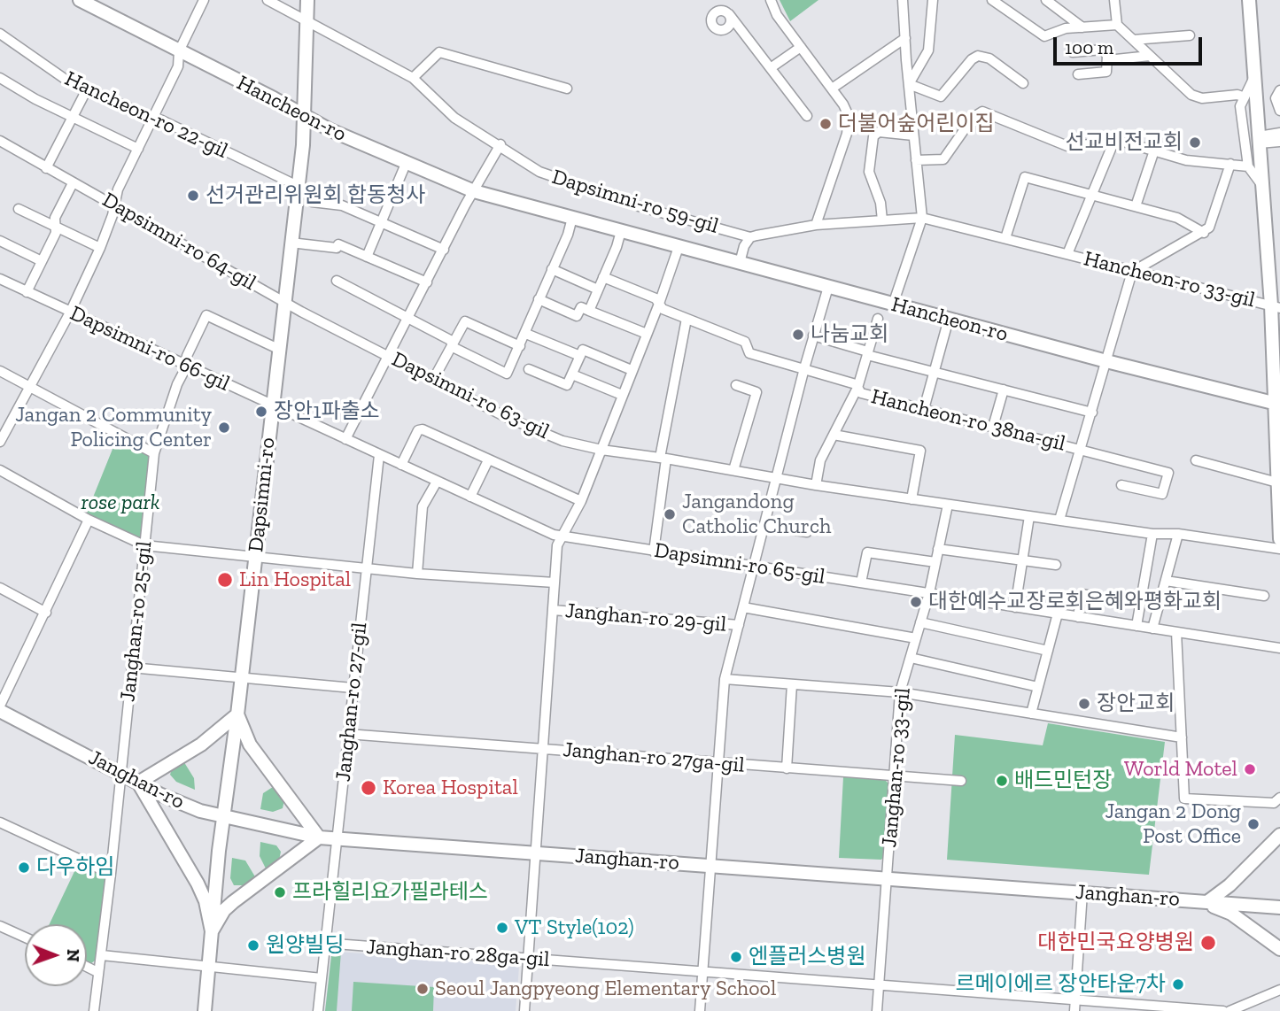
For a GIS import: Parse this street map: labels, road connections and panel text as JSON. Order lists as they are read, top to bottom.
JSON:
{
  "streets": {
    "main road": ["Hancheon-ro", "Dapsimni-ro", "Janghan-ro"],
    "street": [
      "Hancheon-ro 22-gil",
      "Dapsimni-ro 59-gil",
      "Dapsimni-ro 64-gil",
      "Hancheon-ro 33-gil",
      "Dapsimni-ro 66-gil",
      "Dapsimni-ro 63-gil",
      "Hancheon-ro 38na-gil",
      "Dapsimni-ro 65-gil",
      "Janghan-ro 29-gil",
      "Janghan-ro 25-gil",
      "Janghan-ro 27-gil",
      "Janghan-ro 27ga-gil",
      "Janghan-ro 33-gil",
      "Janghan-ro 28ga-gil"
    ]
  },
  "crossings": [
    ["Hancheon-ro", "Dapsimni-ro"],
    ["Hancheon-ro", "Janghan-ro 29-gil"],
    ["Hancheon-ro 22-gil", "Dapsimni-ro"],
    ["Dapsimni-ro 59-gil", "Hancheon-ro 33-gil"],
    ["Dapsimni-ro 59-gil", "Dapsimni-ro"],
    ["Dapsimni-ro 64-gil", "Dapsimni-ro 63-gil"],
    ["Dapsimni-ro 64-gil", "Dapsimni-ro"],
    ["Dapsimni-ro 66-gil", "Dapsimni-ro"],
    ["Dapsimni-ro 66-gil", "Dapsimni-ro 65-gil"],
    ["Dapsimni-ro 66-gil", "Janghan-ro 25-gil"],
    ["Dapsimni-ro 63-gil", "Dapsimni-ro"],
    ["Dapsimni-ro 63-gil", "Janghan-ro 29-gil"],
    ["Dapsimni-ro 63-gil", "Janghan-ro 33-gil"],
    ["Dapsimni-ro", "Dapsimni-ro 65-gil"],
    ["Dapsimni-ro", "Janghan-ro"],
    ["Dapsimni-ro 65-gil", "Janghan-ro 29-gil"],
    ["Dapsimni-ro 65-gil", "Janghan-ro 27-gil"],
    ["Dapsimni-ro 65-gil", "Janghan-ro 33-gil"],
    ["Janghan-ro 29-gil", "Janghan-ro 27ga-gil"],
    ["Janghan-ro 29-gil", "Janghan-ro"],
    ["Janghan-ro 29-gil", "Janghan-ro 28ga-gil"],
    ["Janghan-ro 25-gil", "Janghan-ro"],
    ["Janghan-ro 27-gil", "Janghan-ro 27ga-gil"],
    ["Janghan-ro 27-gil", "Janghan-ro"],
    ["Janghan-ro 27-gil", "Janghan-ro 28ga-gil"],
    ["Janghan-ro 27ga-gil", "Janghan-ro 33-gil"],
    ["Janghan-ro 33-gil", "Janghan-ro"],
    ["Janghan-ro 33-gil", "Janghan-ro 28ga-gil"]
  ],
  "parks": ["rose park"],
  "places": [
    "더불어숲어린이집",
    "선교비전교회",
    "선거관리위원회 합동청사",
    "나눔교회",
    "장안1파출소",
    "Jangan 2 Community Policing Center",
    "Jangandong Catholic Church",
    "Lin Hospital",
    "대한예수교장로회은혜와평화교회",
    "장안교회",
    "World Motel",
    "배드민턴장",
    "Korea Hospital",
    "Jangan 2 Dong Post Office",
    "다우하임",
    "프라힐리요가필라테스",
    "VT Style(102)",
    "대한민국요양병원",
    "원양빌딩",
    "엔플러스병원",
    "르메이에르 장안타운7차",
    "Seoul Jangpyeong Elementary School"
  ],
  "scale_bar": "100 m",
  "north": "right"
}
